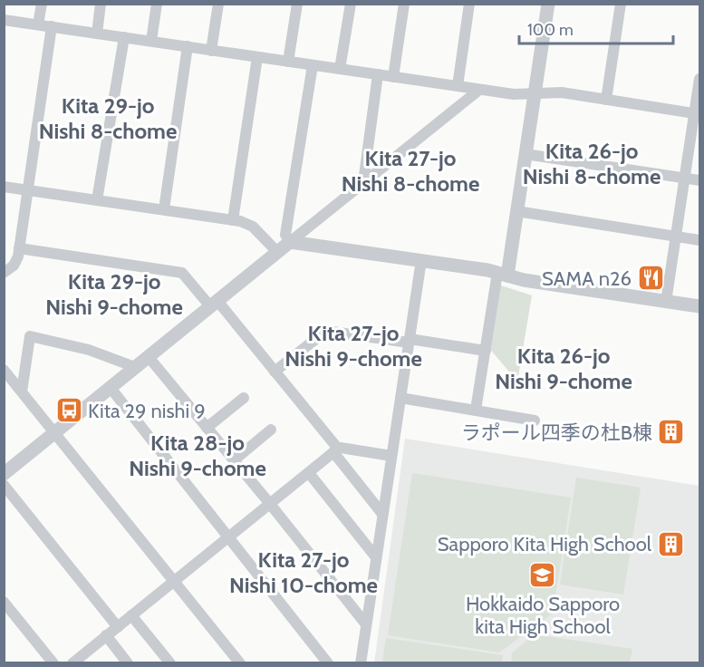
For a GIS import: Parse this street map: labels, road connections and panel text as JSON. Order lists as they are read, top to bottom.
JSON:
{
  "districts": [
    "Kita 29-jo Nishi 8-chome",
    "Kita 26-jo Nishi 8-chome",
    "Kita 27-jo Nishi 8-chome",
    "Kita 29-jo Nishi 9-chome",
    "Kita 27-jo Nishi 9-chome",
    "Kita 26-jo Nishi 9-chome",
    "Kita 28-jo Nishi 9-chome",
    "Kita 27-jo Nishi 10-chome"
  ],
  "places": {
    "restaurant": ["SAMA n26"],
    "bus stop": ["Kita 29 nishi 9"],
    "building": ["ラポール四季の杜B棟", "Sapporo Kita High School"],
    "school or university": ["Hokkaido Sapporo kita High School"]
  },
  "scale_bar": "100 m"
}
